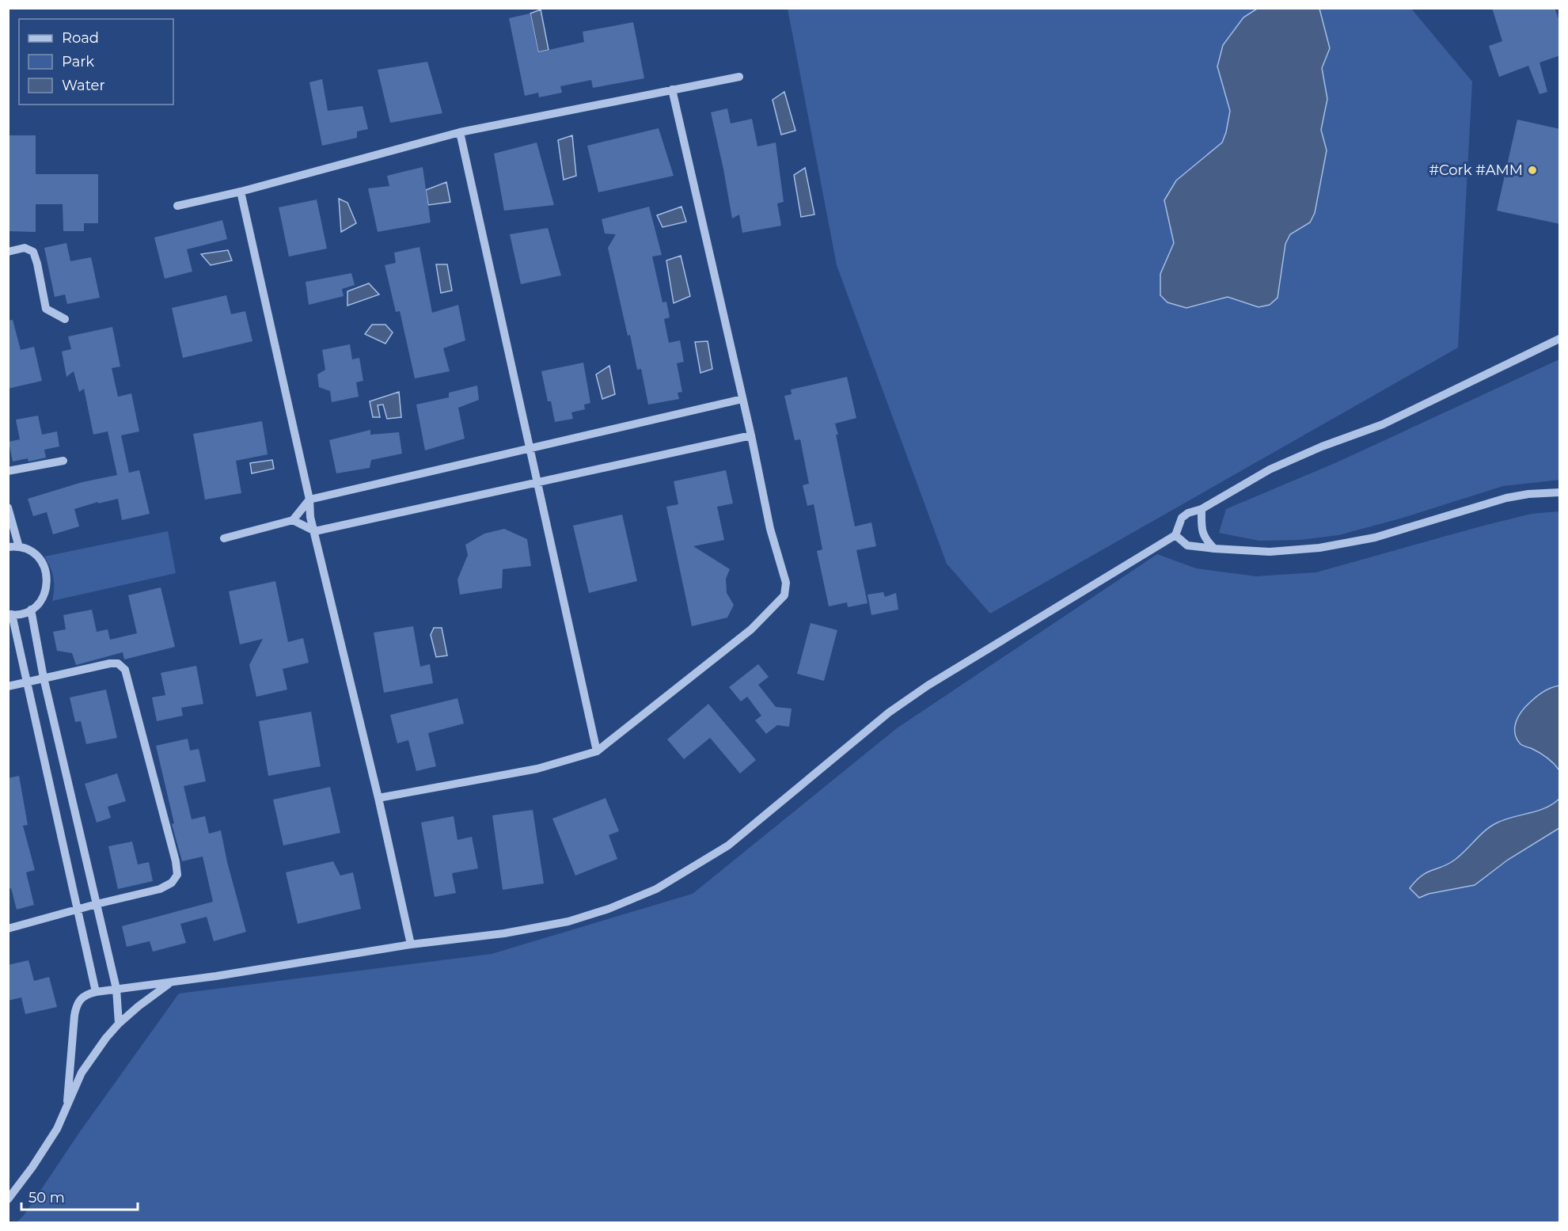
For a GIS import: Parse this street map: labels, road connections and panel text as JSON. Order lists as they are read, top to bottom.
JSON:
{
  "places": ["#Cork #AMM"],
  "legend": ["Road", "Park", "Water"],
  "scale_bar": "50 m"
}
